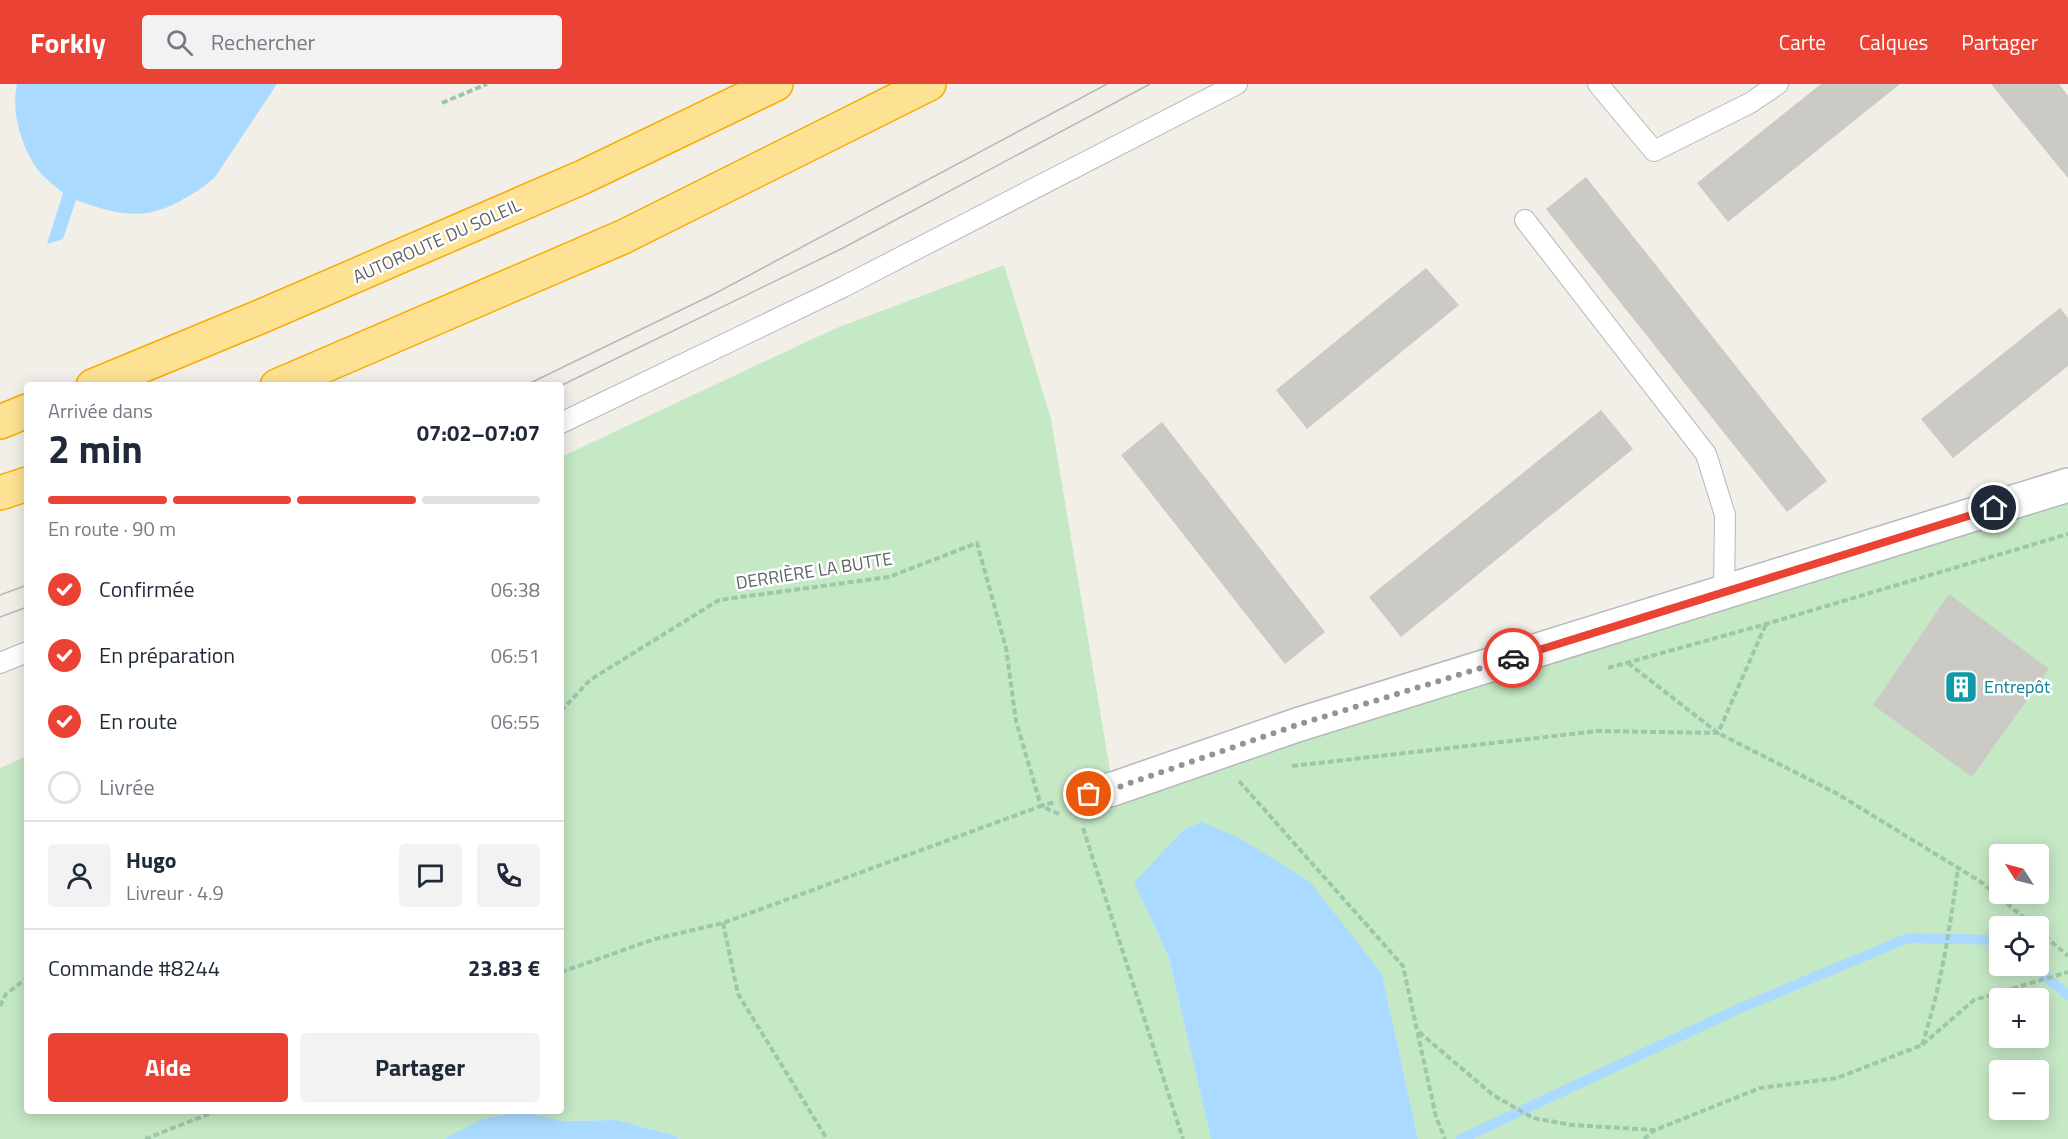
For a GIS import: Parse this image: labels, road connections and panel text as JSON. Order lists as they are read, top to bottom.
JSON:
{
  "streets": {
    "highway": ["AUTOROUTE DU SOLEIL"],
    "path": ["DERRIÈRE LA BUTTE"]
  },
  "places": {
    "building": ["Entrepôt"]
  },
  "north": "top left",
  "page": {
    "header": "Forkly",
    "search": "Rechercher",
    "nav": ["Carte", "Calques", "Partager"],
    "heading": ["2 min", "Arrivée dans", "07:02–07:07"],
    "panel": [
      "Hugo",
      "Livreur · 4.9",
      "Commande #8244",
      "23.83 €"
    ],
    "bar": "En route · 90 m",
    "list": [
      ["Confirmée", "06:38"],
      ["En préparation", "06:51"],
      ["En route", "06:55"],
      "Livrée"
    ],
    "map_buttons": ["+", "−"],
    "buttons": ["Aide", "Partager"]
  }
}
